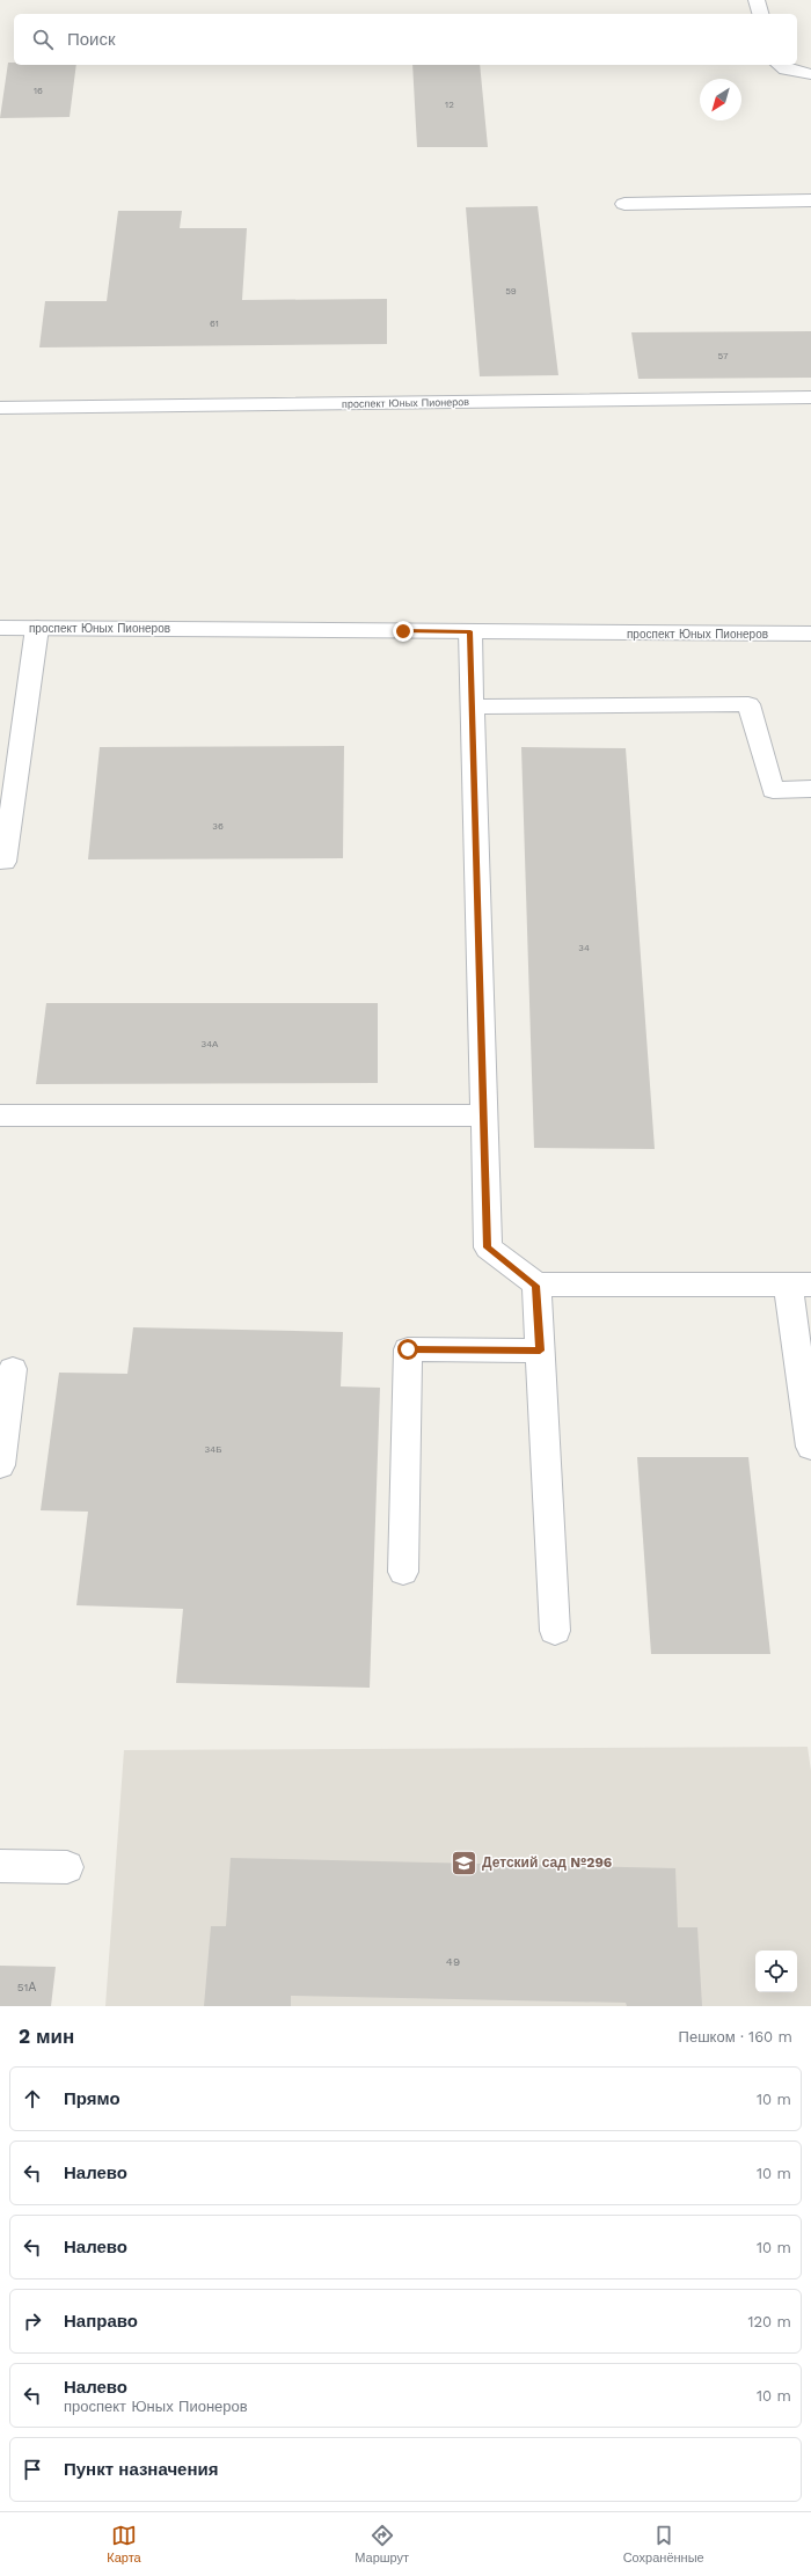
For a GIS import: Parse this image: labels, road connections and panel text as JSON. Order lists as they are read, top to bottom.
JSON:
{
  "streets": {
    "street": ["проспект Юных Пионеров"]
  },
  "places": {
    "school or university": ["Детский сад №296"]
  },
  "house_numbers": [
    "16",
    "12",
    "59",
    "61",
    "57",
    "36",
    "34",
    "34А",
    "34Б",
    "49",
    "51А"
  ],
  "north": "bottom left",
  "page": {
    "search": "Поиск",
    "heading": ["2 мин", "Пешком · 160 m"],
    "list": [
      ["Прямо", "10 m"],
      ["Налево", "10 m"],
      ["Налево", "10 m"],
      ["Направо", "120 m"],
      ["Налево", "проспект Юных Пионеров", "10 m"],
      "Пункт назначения"
    ],
    "nav": ["Карта", "Маршрут", "Сохранённые"]
  }
}
